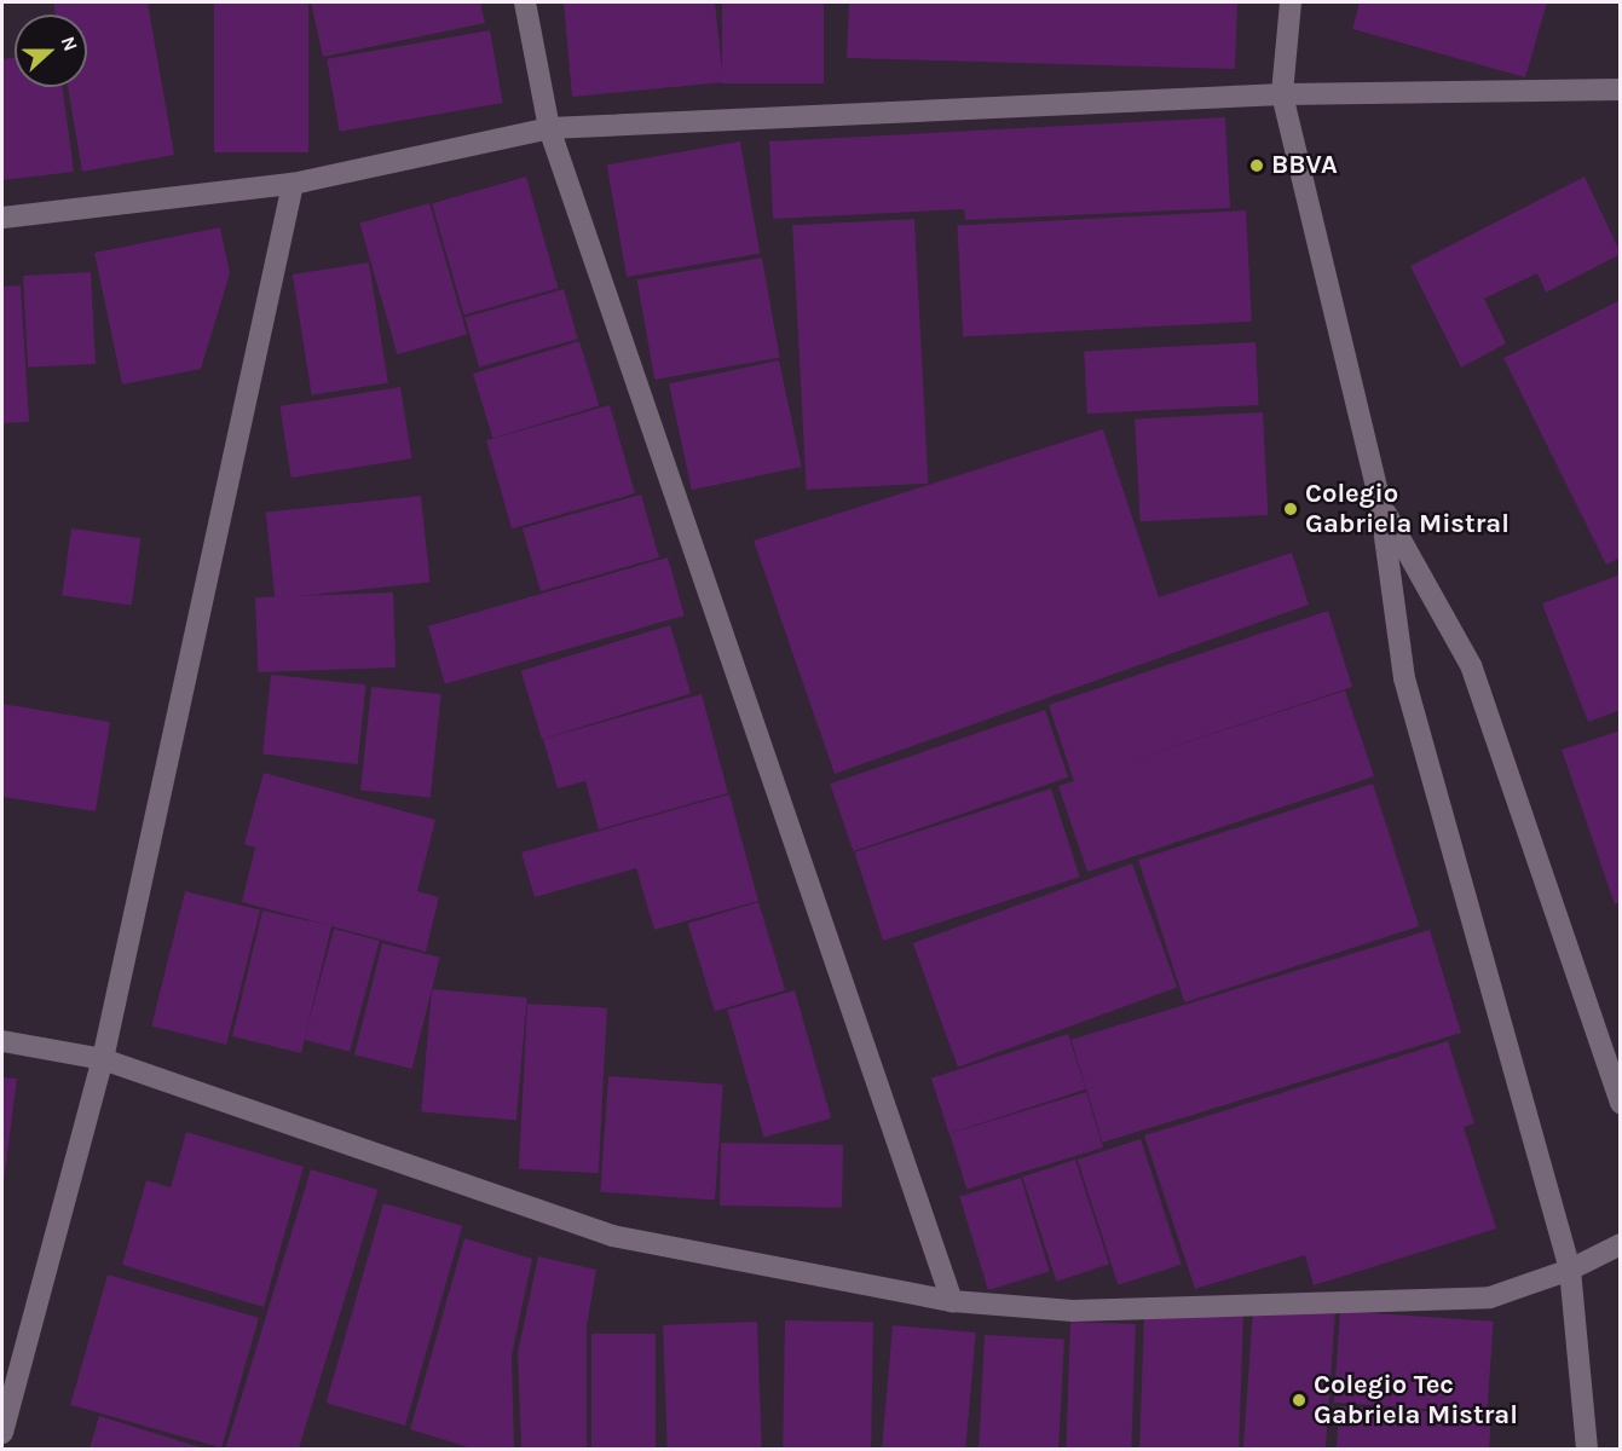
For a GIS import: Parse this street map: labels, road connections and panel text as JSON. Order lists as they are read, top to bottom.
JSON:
{
  "places": ["BBVA", "Colegio Gabriela Mistral", "Colegio Tec Gabriela Mistral"],
  "north": "right"
}
